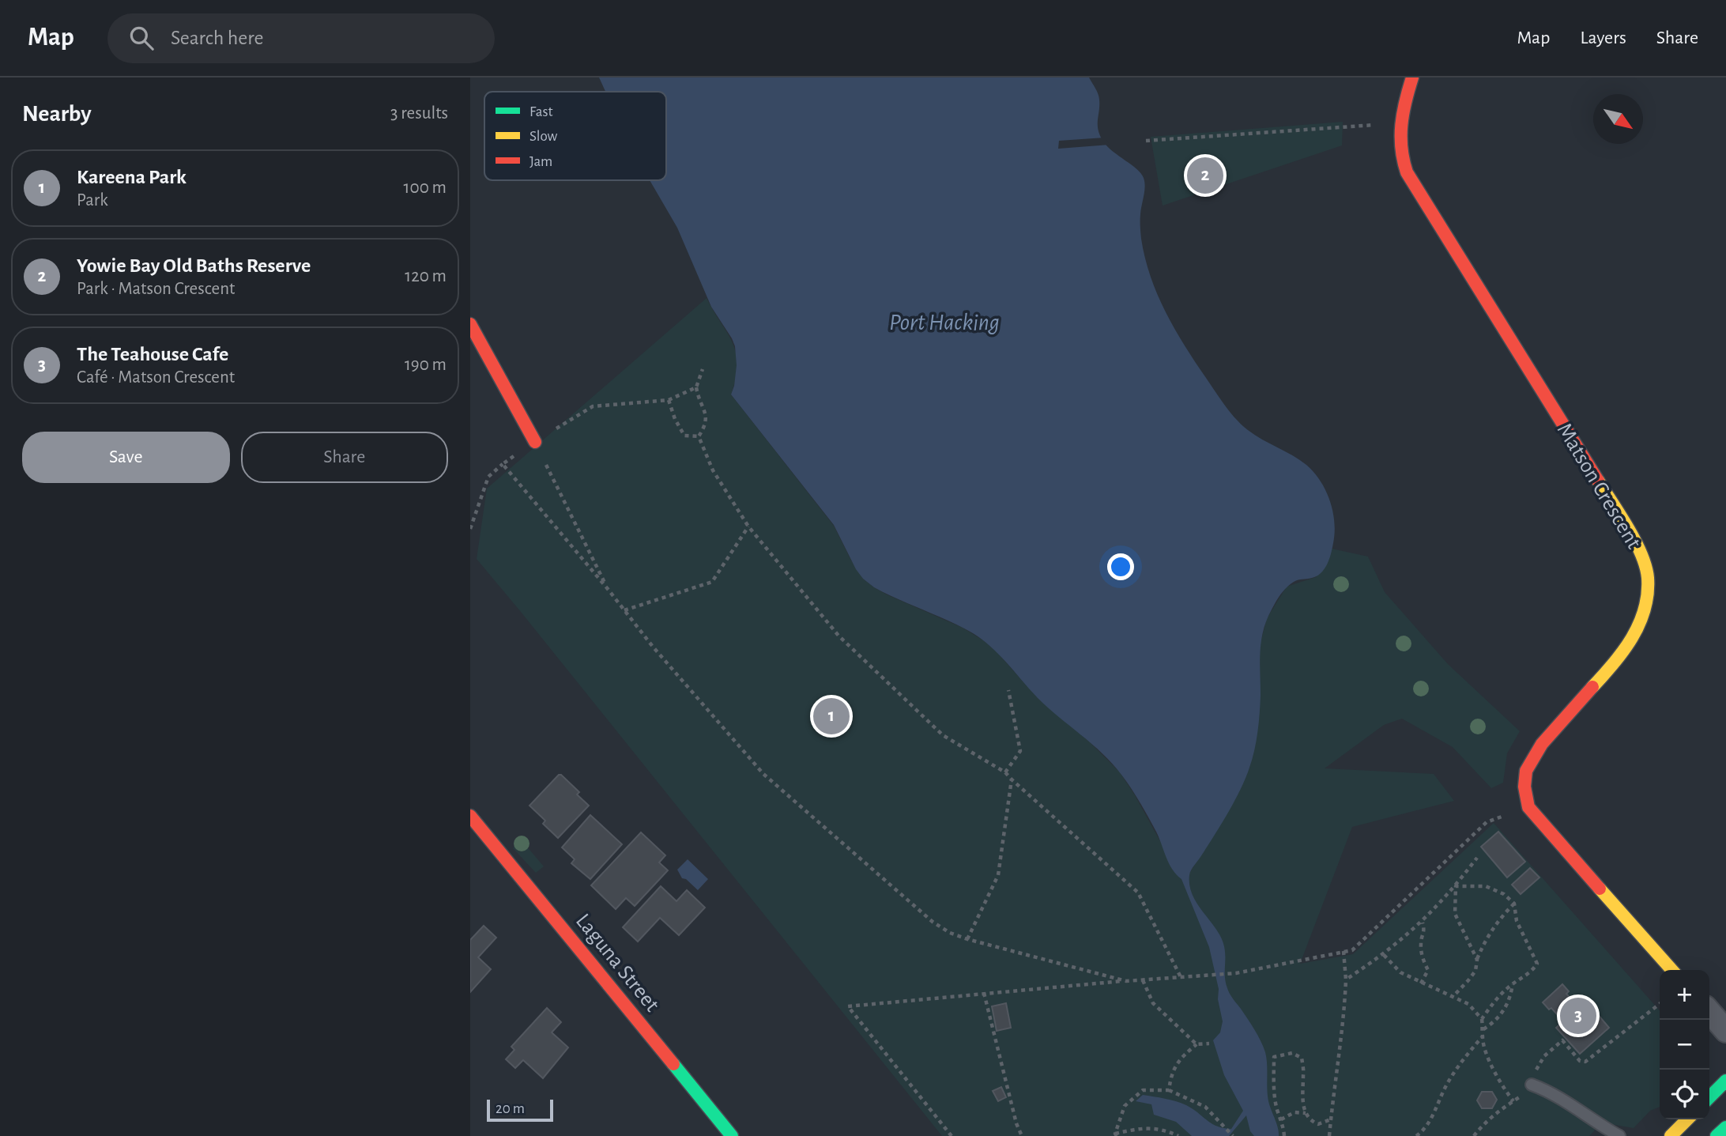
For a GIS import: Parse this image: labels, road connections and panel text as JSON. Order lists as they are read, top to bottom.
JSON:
{
  "streets": {
    "street": ["Matson Crescent", "Laguna Street"]
  },
  "water": ["Port Hacking"],
  "legend": ["Fast", "Slow", "Jam"],
  "scale_bar": "20 m",
  "north": "bottom right",
  "page": {
    "header": "Map",
    "search": "Search here",
    "nav": ["Map", "Layers", "Share"],
    "heading": ["Nearby", "3 results"],
    "list": [
      {
        "mark": "1",
        "name": "Kareena Park",
        "note": "Park",
        "value": "100 m"
      },
      {
        "mark": "2",
        "name": "Yowie Bay Old Baths Reserve",
        "note": "Park · Matson Crescent",
        "value": "120 m"
      },
      {
        "mark": "3",
        "name": "The Teahouse Cafe",
        "note": "Café · Matson Crescent",
        "value": "190 m"
      }
    ],
    "pins": ["2", "1", "3"],
    "buttons": ["Save", "Share"],
    "map_buttons": ["+", "−"],
    "scale": "20 m"
  }
}
